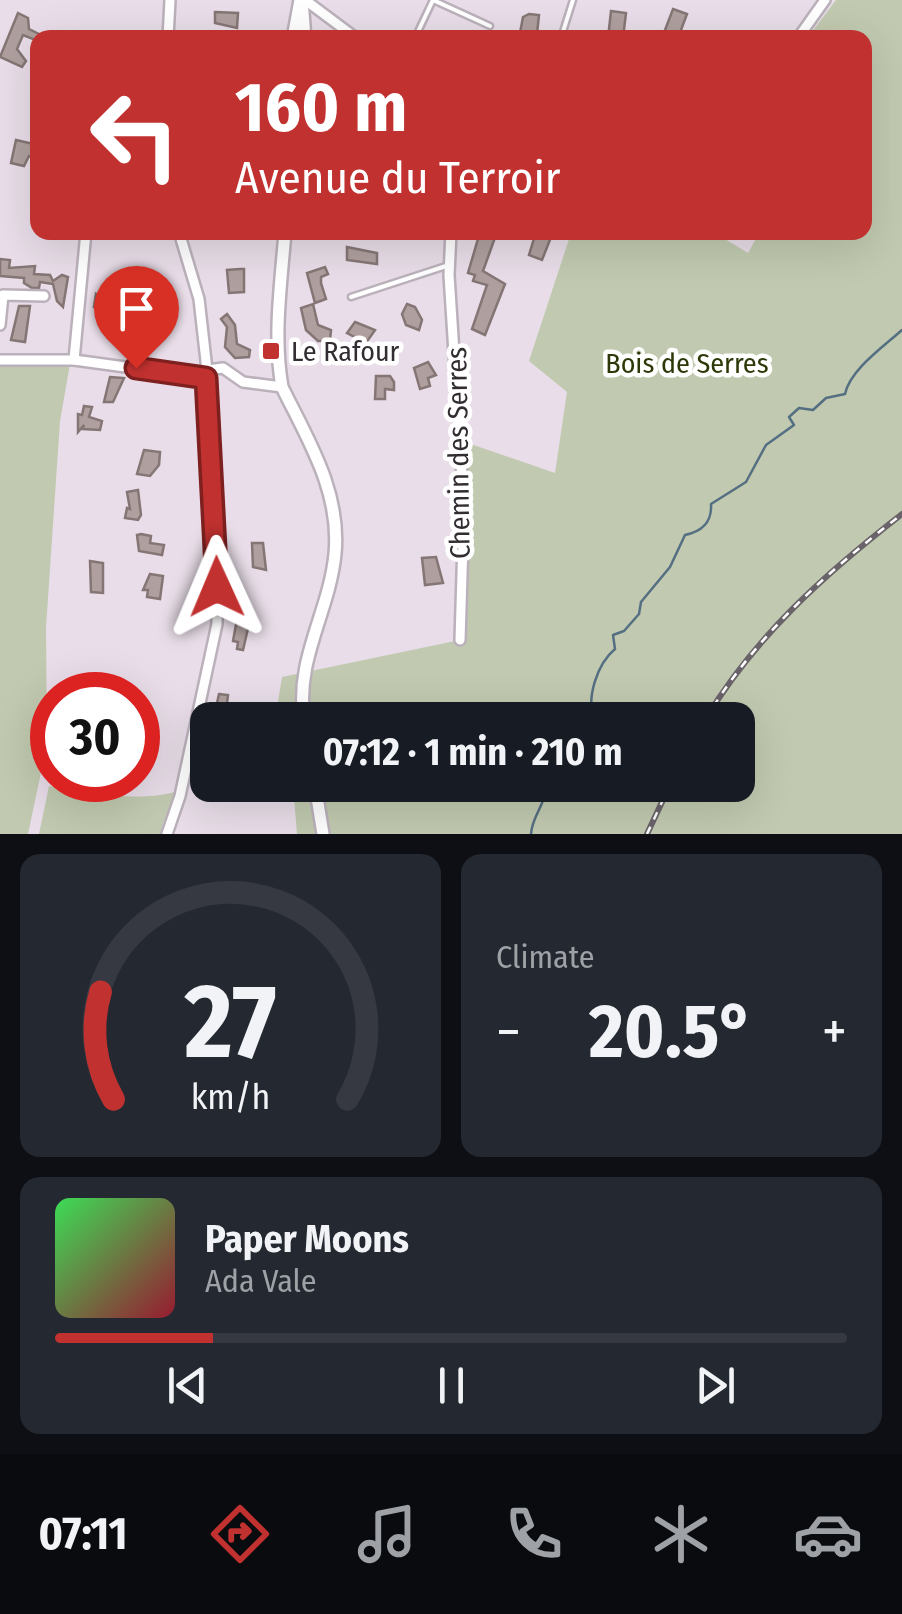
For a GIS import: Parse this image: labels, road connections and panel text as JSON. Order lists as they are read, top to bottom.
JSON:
{
  "streets": {
    "street": ["Chemin des Serres"]
  },
  "parks": ["Bois de Serres"],
  "places": {
    "transit": ["Le Rafour"]
  },
  "page": {
    "turn": ["160 m", "Avenue du Terroir"],
    "limit": "30",
    "trip": "07:12 · 1 min · 210 m",
    "tile": "Climate",
    "heat": ["−", "20.5°", "+"],
    "song": ["Paper Moons", "Ada Vale"],
    "tabs": "07:11",
    "gauge": ["27", "km/h"]
  }
}
